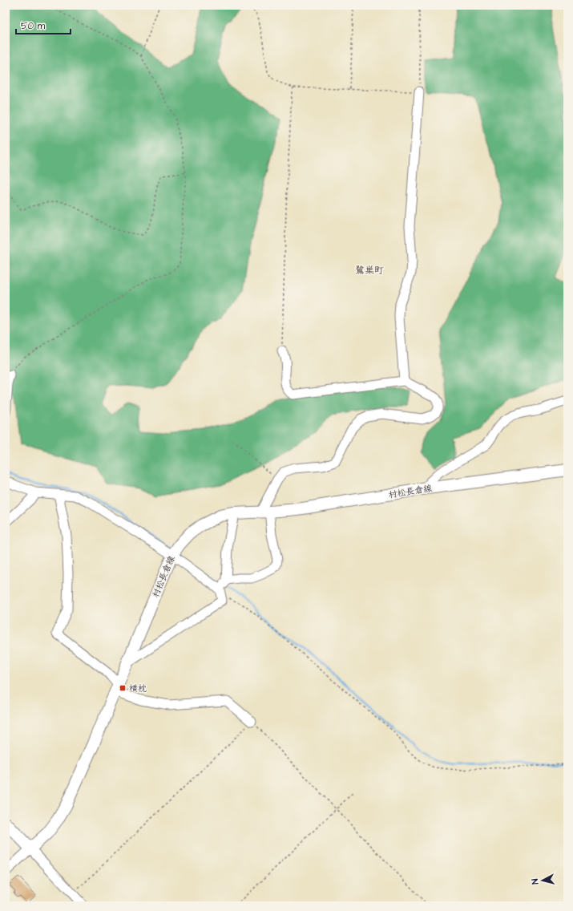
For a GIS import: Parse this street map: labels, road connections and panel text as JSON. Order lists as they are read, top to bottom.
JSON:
{
  "streets": {
    "main road": ["村松長倉線"]
  },
  "districts": ["鷺巣町"],
  "places": {
    "transit": ["横枕"]
  },
  "scale_bar": "50 m",
  "north": "left"
}
